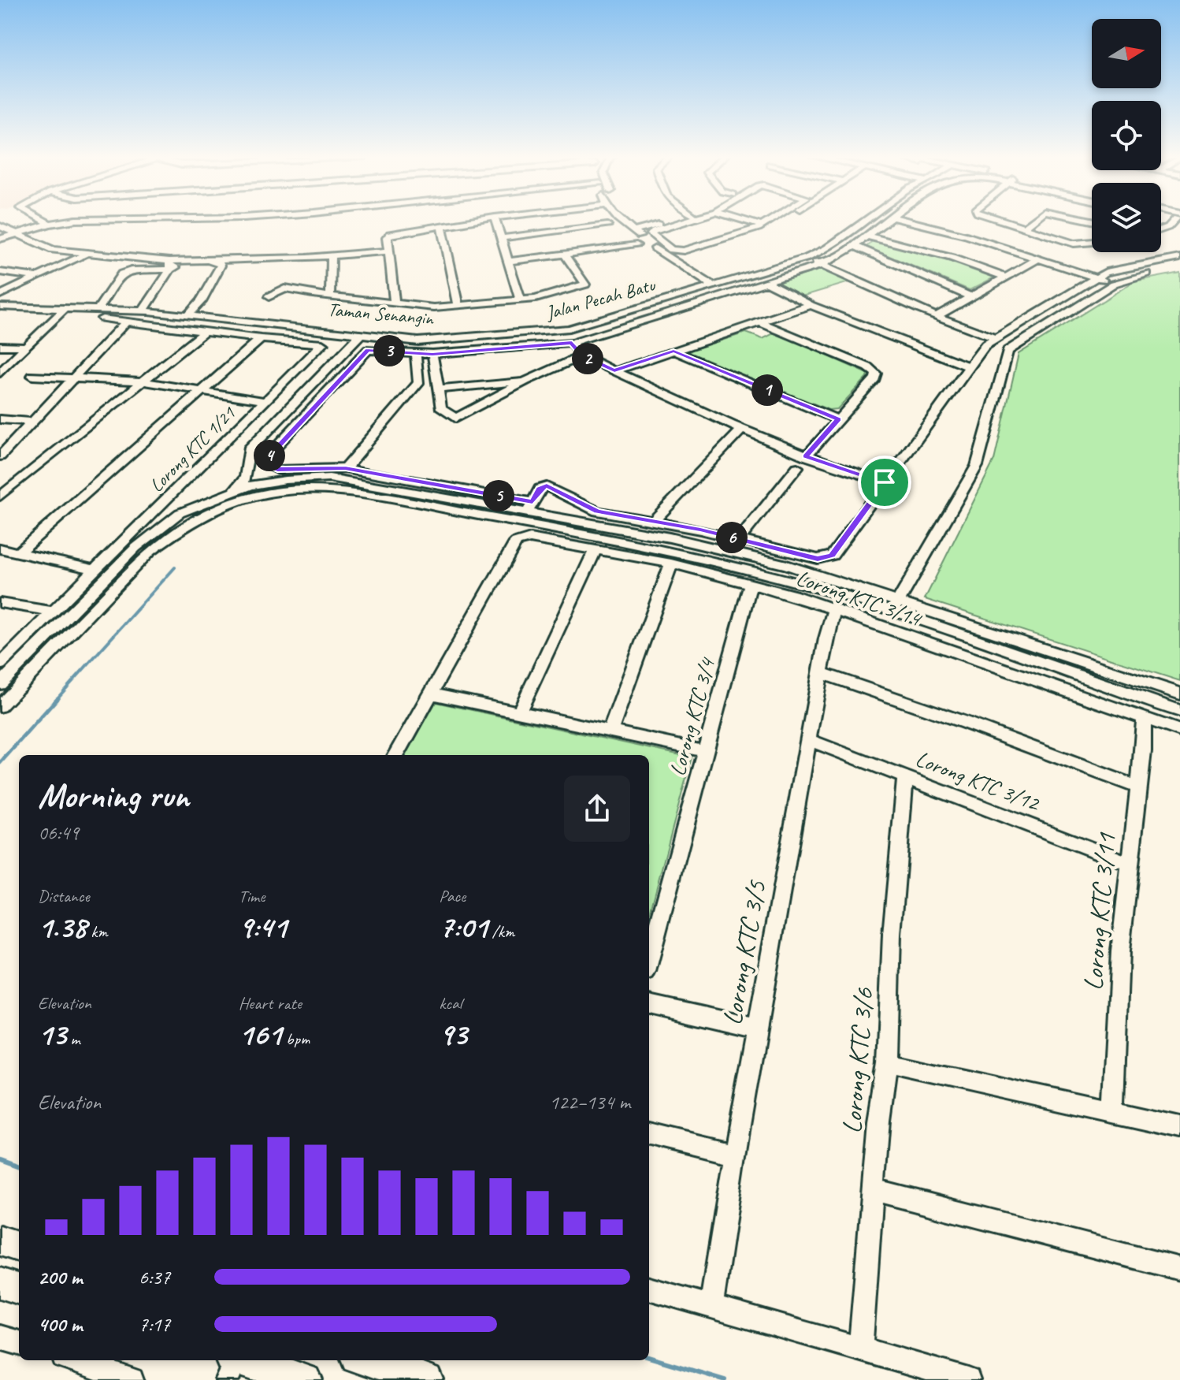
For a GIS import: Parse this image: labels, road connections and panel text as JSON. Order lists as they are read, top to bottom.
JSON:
{
  "streets": {
    "street": [
      "Jalan Pecah Batu",
      "Taman Senangin",
      "Lorong KTC 1/21",
      "Lorong KTC 3/14",
      "Lorong KTC 3/4",
      "Lorong KTC 3/12",
      "Lorong KTC 3/11",
      "Lorong KTC 3/5",
      "Lorong KTC 3/6"
    ]
  },
  "crossings": [
    ["Jalan Pecah Batu", "Taman Senangin"],
    ["Lorong KTC 3/14", "Lorong KTC 3/4"],
    ["Lorong KTC 3/14", "Lorong KTC 3/11"],
    ["Lorong KTC 3/14", "Lorong KTC 3/5"],
    ["Lorong KTC 3/12", "Lorong KTC 3/11"],
    ["Lorong KTC 3/12", "Lorong KTC 3/5"],
    ["Lorong KTC 3/12", "Lorong KTC 3/6"]
  ],
  "north": "right",
  "page": {
    "pins": [
      "3",
      "2",
      "1",
      "4",
      "5",
      "6"
    ],
    "heading": ["Morning run", "06:49"],
    "stats": [
      ["Distance", "1.38 km"],
      ["Time", "9:41"],
      ["Pace", "7:01 /km"],
      ["Elevation", "13 m"],
      ["Heart rate", "161 bpm"],
      ["kcal", "93"]
    ],
    "chart": ["Elevation", "122–134 m"],
    "list": [
      {
        "name": "200 m",
        "note": "6:37"
      },
      {
        "name": "400 m",
        "note": "7:17"
      }
    ]
  }
}
